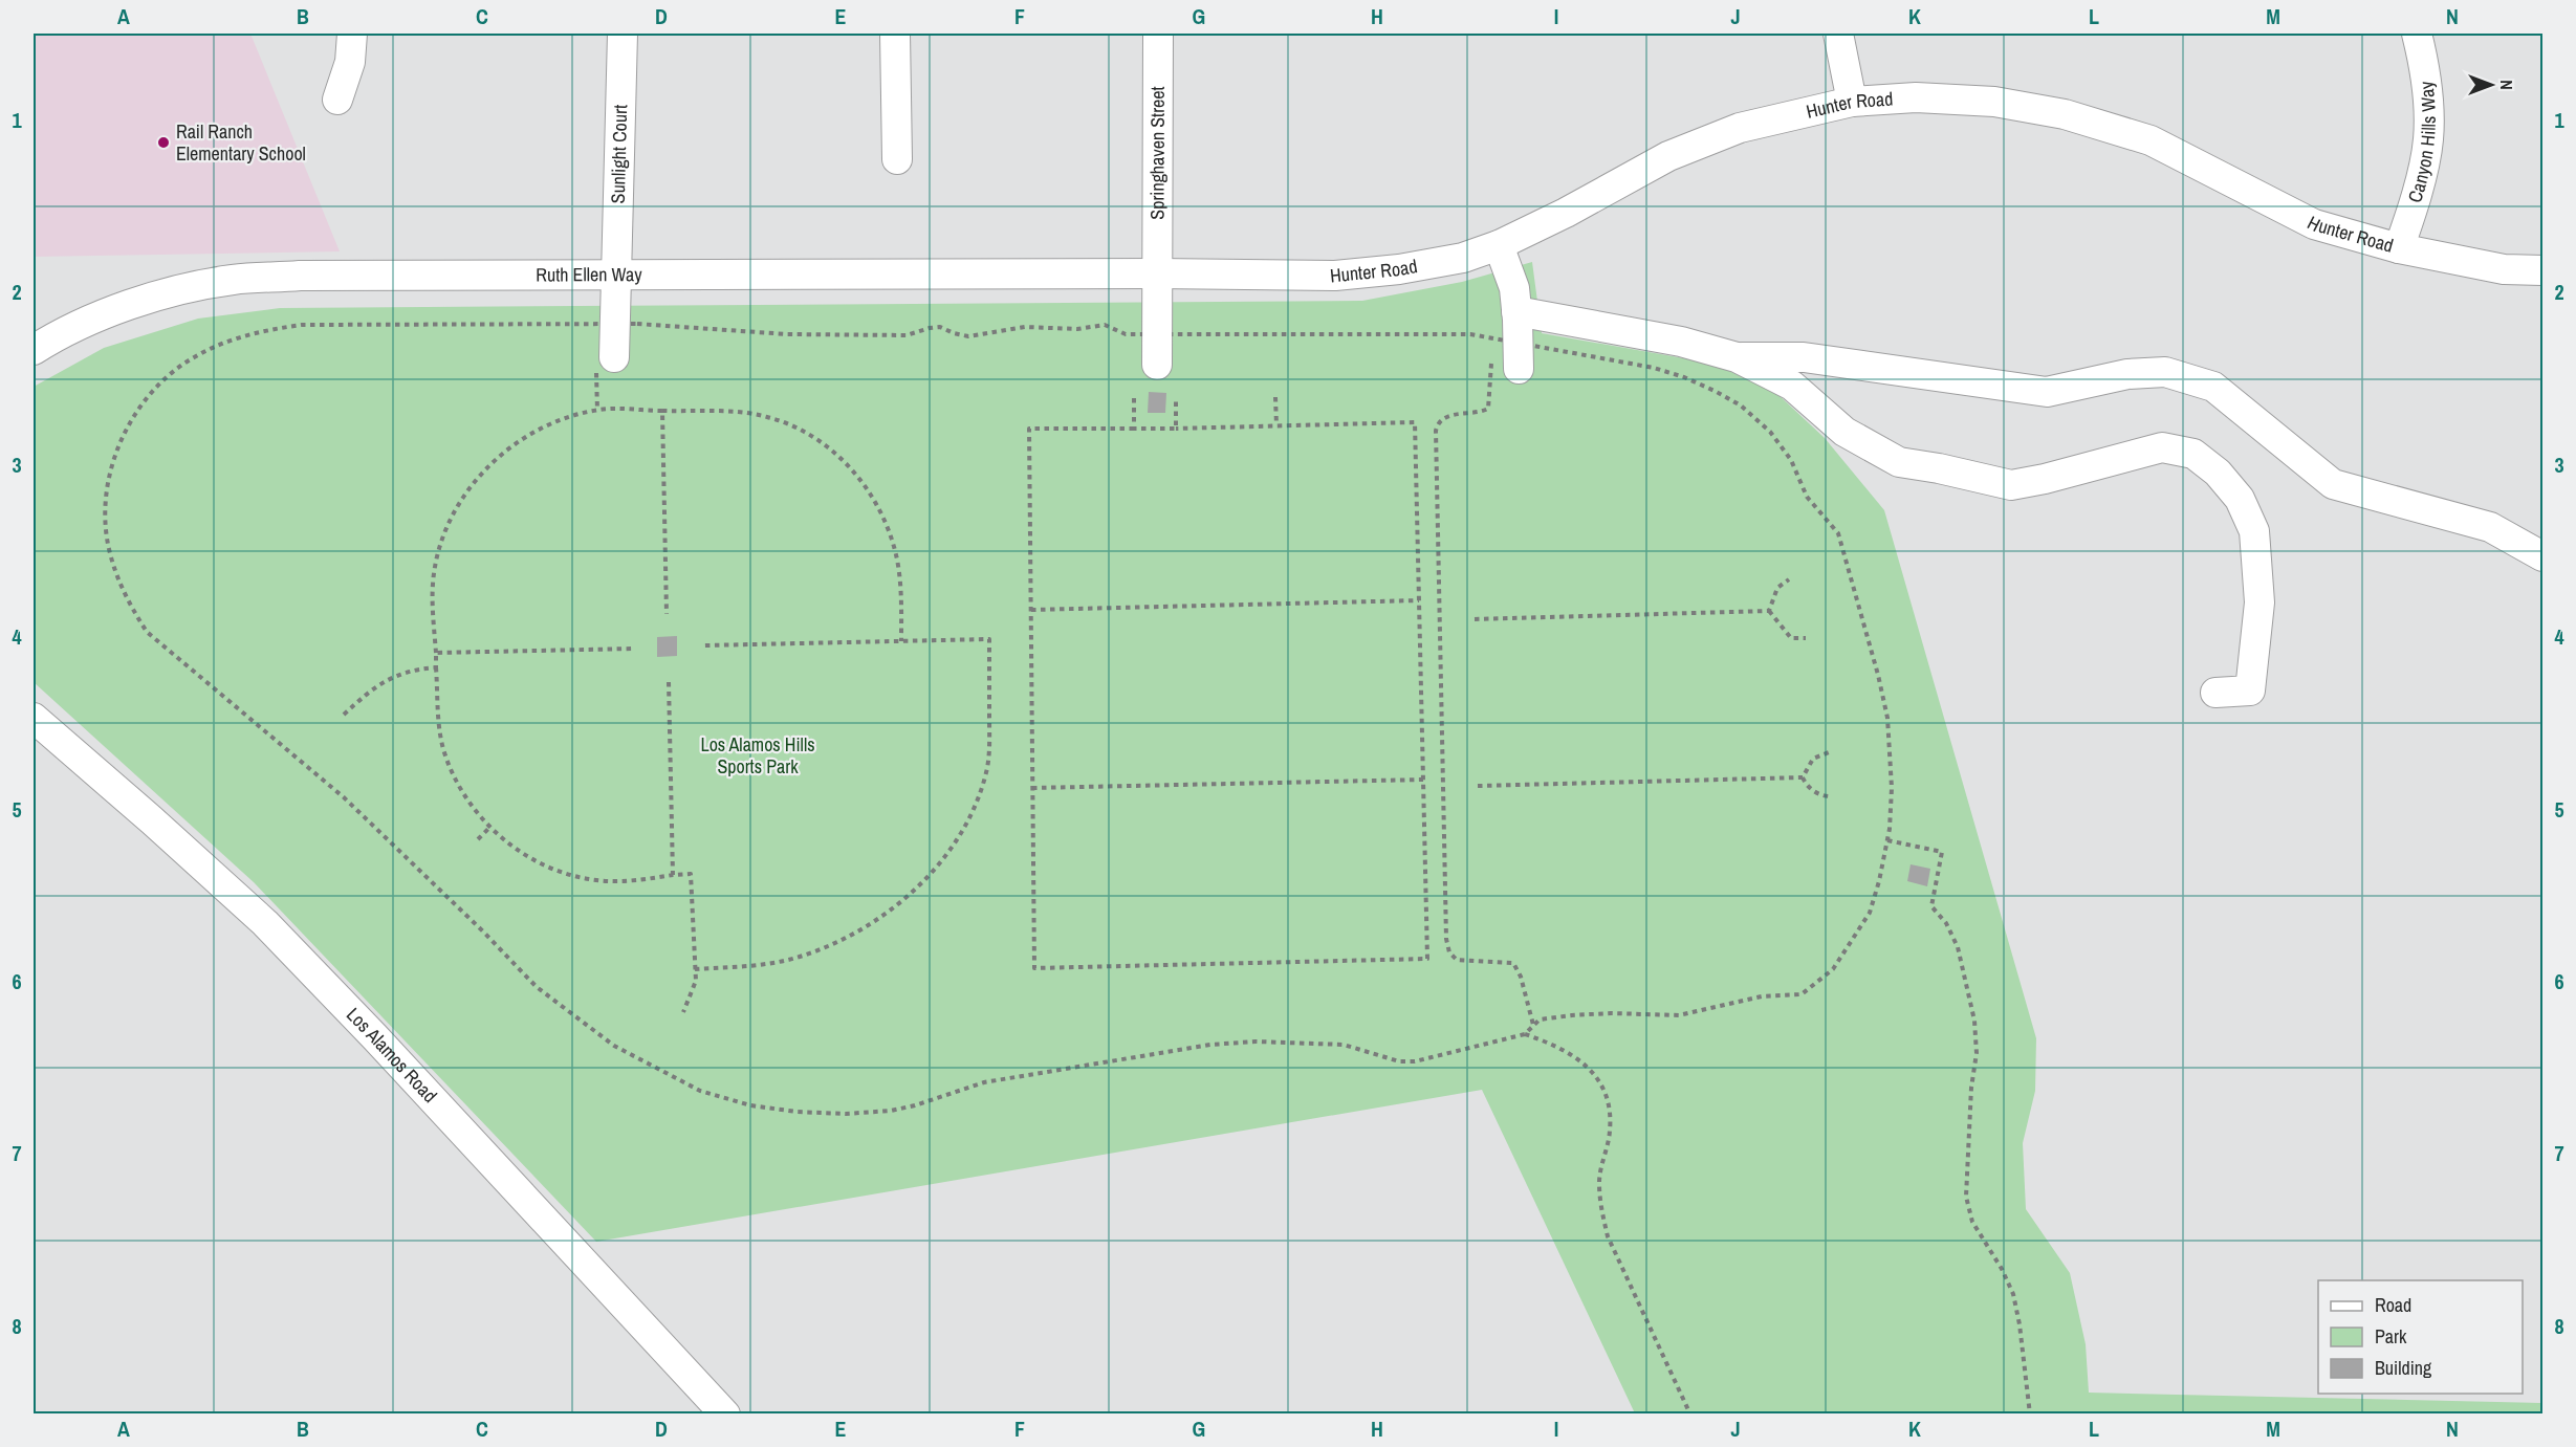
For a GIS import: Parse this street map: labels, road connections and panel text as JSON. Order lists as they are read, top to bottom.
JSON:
{
  "streets": {
    "street": [
      "Hunter Road",
      "Canyon Hills Way",
      "Springhaven Street",
      "Sunlight Court",
      "Ruth Ellen Way",
      "Los Alamos Road"
    ]
  },
  "crossings": [
    ["Hunter Road", "Canyon Hills Way"],
    ["Hunter Road", "Springhaven Street"],
    ["Hunter Road", "Ruth Ellen Way"],
    ["Springhaven Street", "Ruth Ellen Way"],
    ["Sunlight Court", "Ruth Ellen Way"]
  ],
  "parks": ["Los Alamos Hills Sports Park"],
  "places": ["Rail Ranch Elementary School"],
  "legend": ["Road", "Park", "Building"],
  "north": "right",
  "grid": {
    "columns": [
      "A",
      "B",
      "C",
      "D",
      "E",
      "F",
      "G",
      "H",
      "I",
      "J",
      "K",
      "L",
      "M",
      "N"
    ],
    "rows": [
      "1",
      "2",
      "3",
      "4",
      "5",
      "6",
      "7",
      "8"
    ]
  }
}
